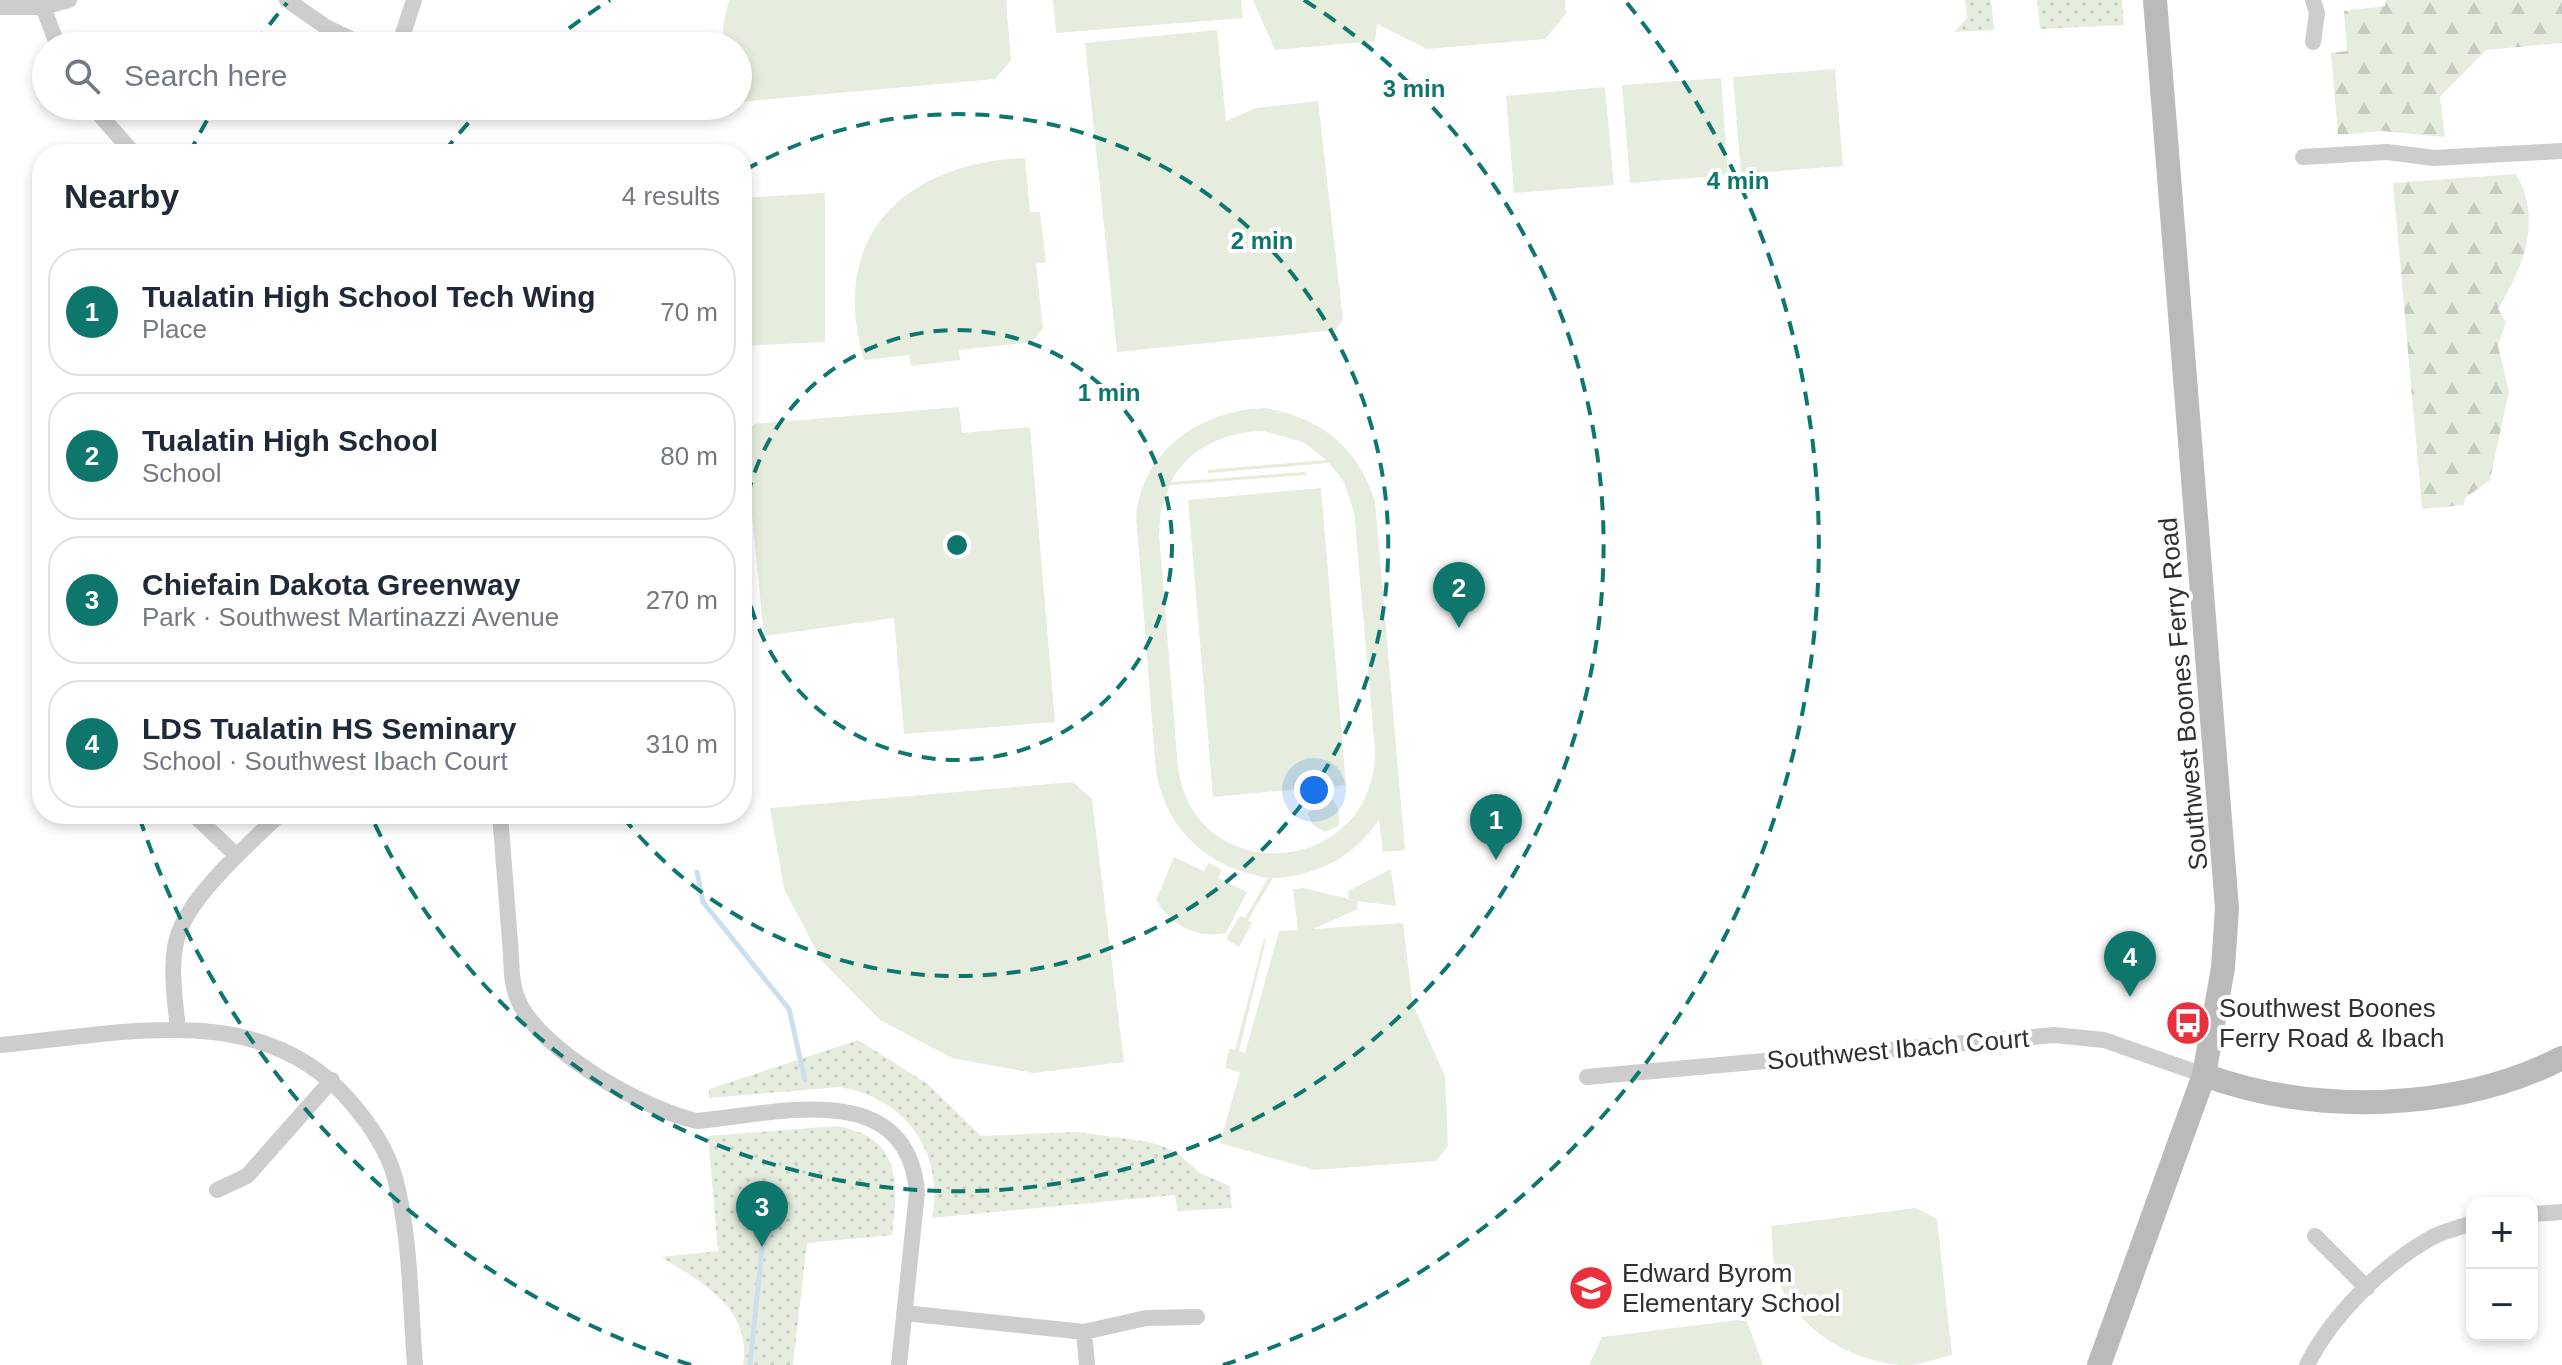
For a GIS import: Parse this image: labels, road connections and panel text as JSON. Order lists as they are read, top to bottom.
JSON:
{
  "streets": {
    "main road": ["Southwest Boones Ferry Road"],
    "street": ["Southwest Ibach Court"]
  },
  "crossings": [
    ["Southwest Boones Ferry Road", "Southwest Ibach Court"]
  ],
  "places": {
    "bus stop": ["Southwest Boones Ferry Road & Ibach"],
    "school or university": ["Edward Byrom Elementary School"]
  },
  "page": {
    "search": "Search here",
    "heading": ["Nearby", "4 results"],
    "list": [
      {
        "mark": "1",
        "name": "Tualatin High School Tech Wing",
        "note": "Place",
        "value": "70 m"
      },
      {
        "mark": "2",
        "name": "Tualatin High School",
        "note": "School",
        "value": "80 m"
      },
      {
        "mark": "3",
        "name": "Chiefain Dakota Greenway",
        "note": "Park · Southwest Martinazzi Avenue",
        "value": "270 m"
      },
      {
        "mark": "4",
        "name": "LDS Tualatin HS Seminary",
        "note": "School · Southwest Ibach Court",
        "value": "310 m"
      }
    ],
    "pins": [
      "2",
      "1",
      "4",
      "3"
    ],
    "map_buttons": ["+", "−"]
  },
  "rings": [
    "3 min",
    "4 min",
    "2 min",
    "1 min"
  ]
}
